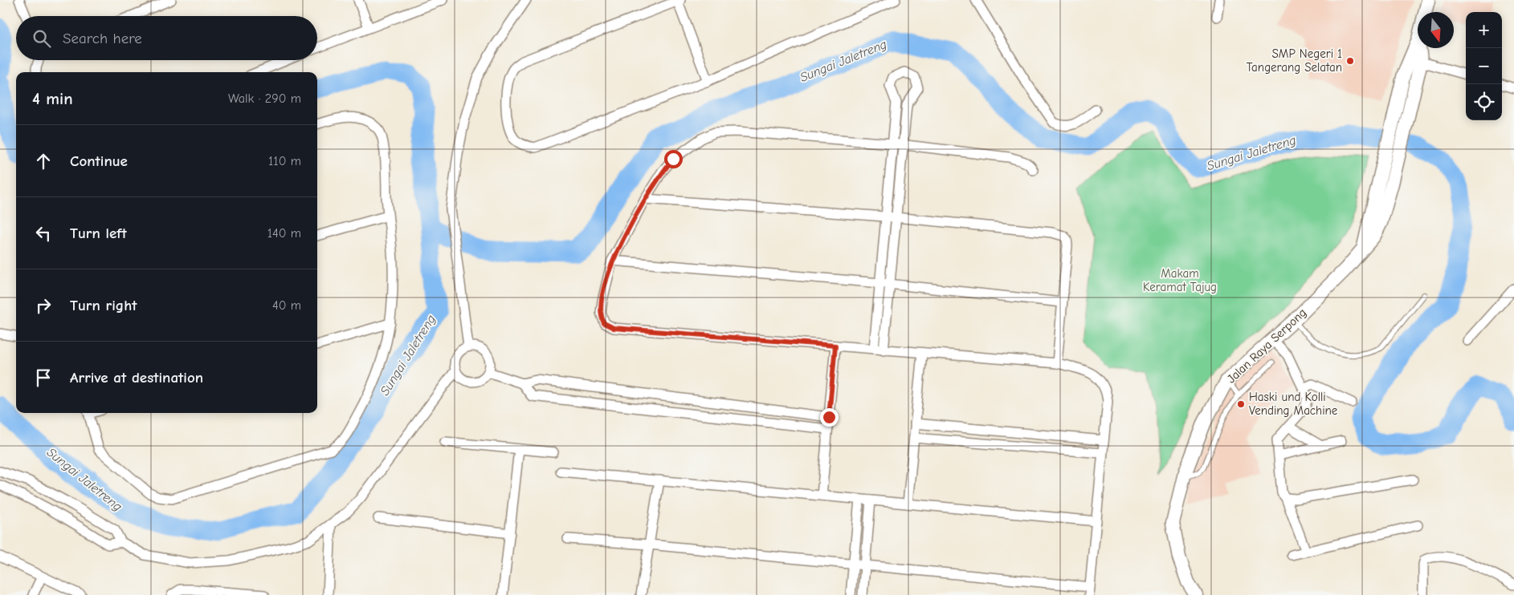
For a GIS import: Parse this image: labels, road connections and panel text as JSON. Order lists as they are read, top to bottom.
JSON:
{
  "streets": {
    "main road": ["Jalan Raya Serpong"]
  },
  "water": ["Sungai Jaletreng"],
  "parks": ["Makam Keramat Tajug"],
  "places": ["SMP Negeri 1 Tangerang Selatan", "Haski und Kolli Vending Machine"],
  "north": "bottom",
  "page": {
    "map_buttons": ["+", "−"],
    "search": "Search here",
    "heading": ["4 min", "Walk · 290 m"],
    "list": [
      ["Continue", "110 m"],
      ["Turn left", "140 m"],
      ["Turn right", "40 m"],
      "Arrive at destination"
    ]
  }
}
